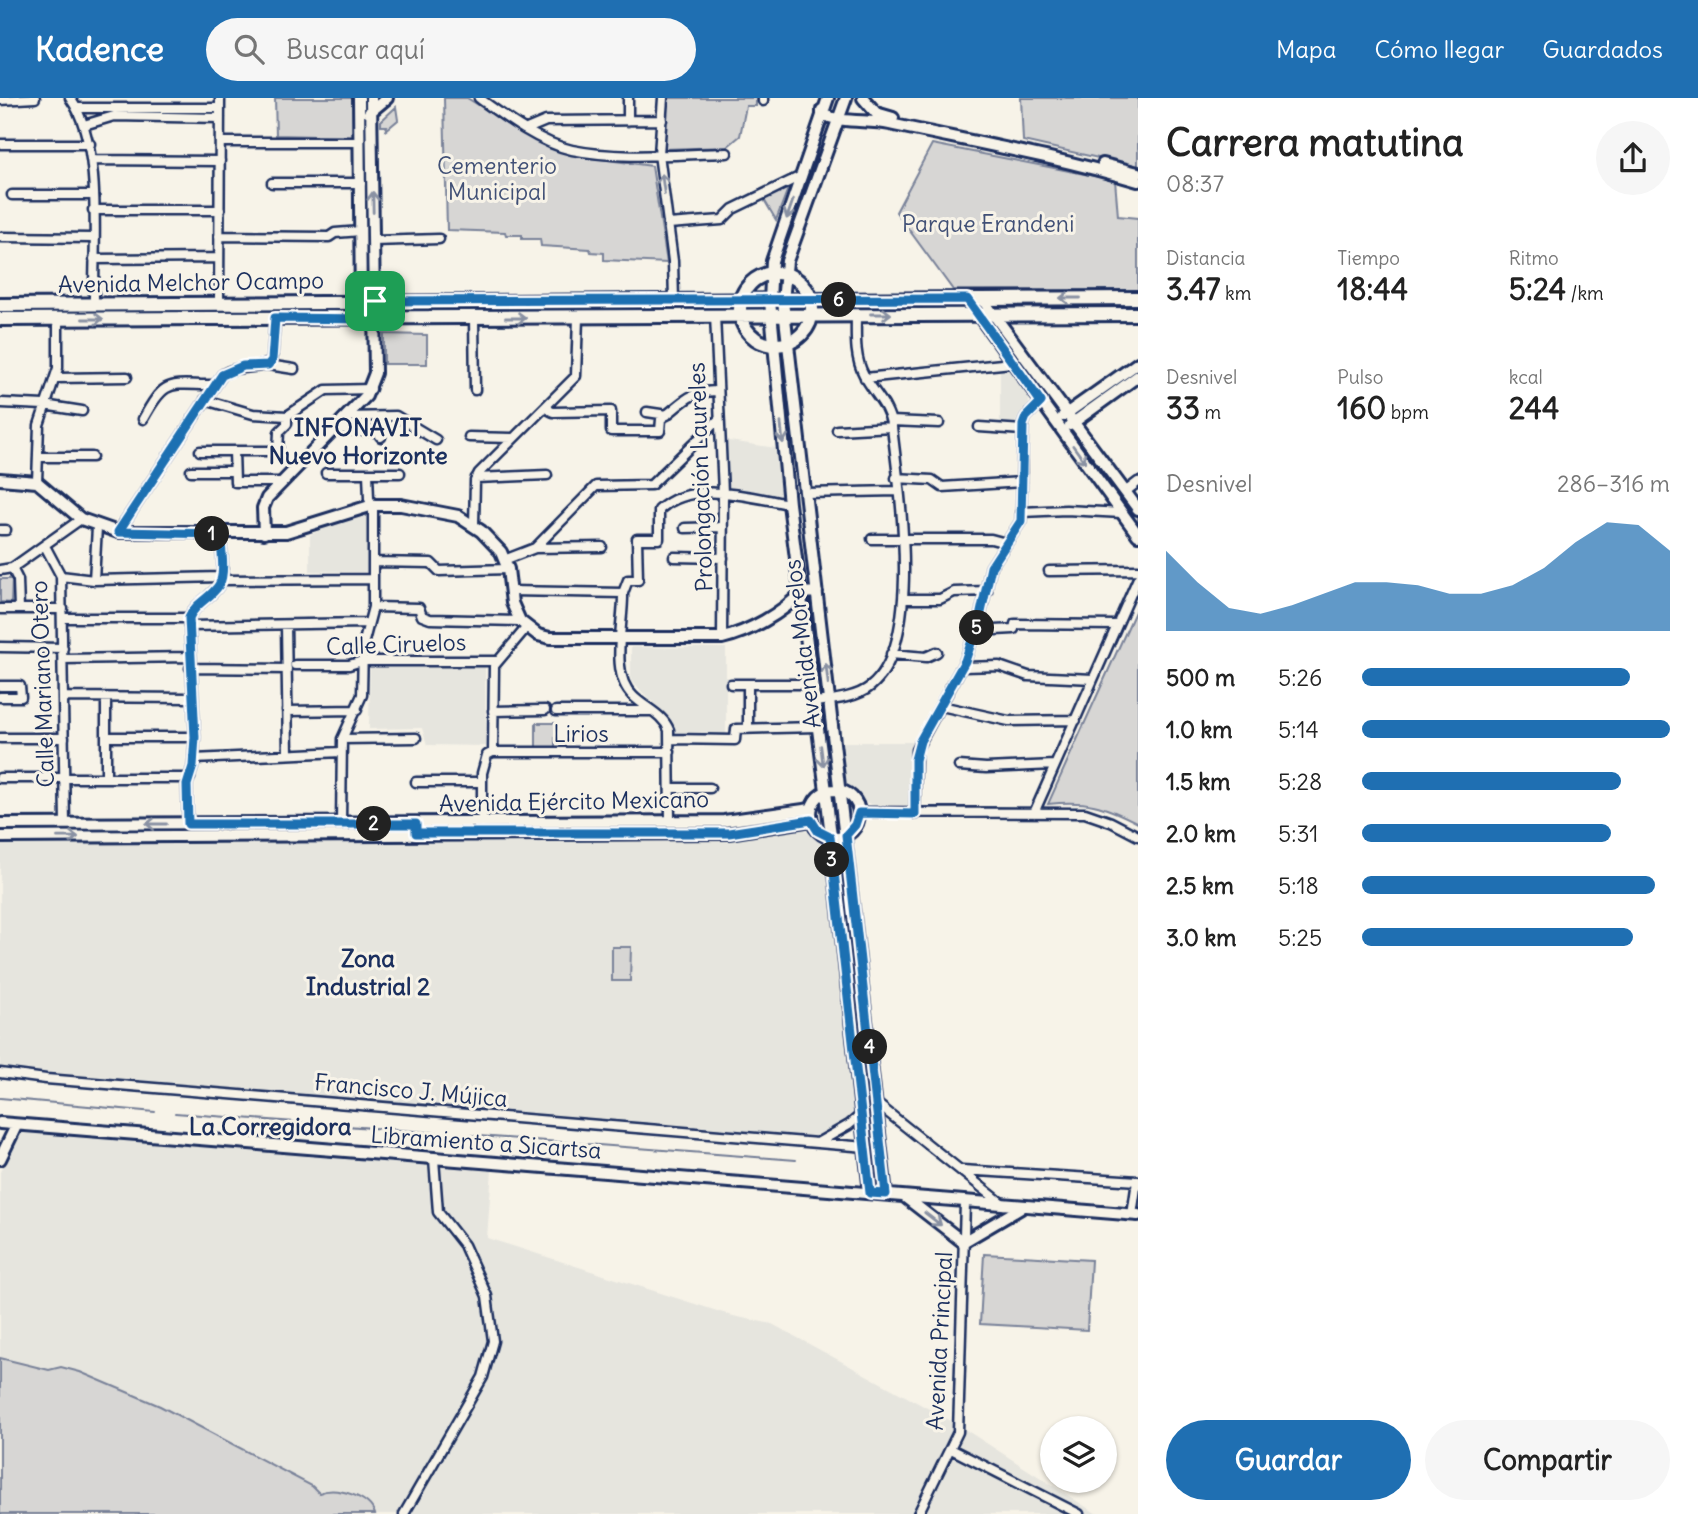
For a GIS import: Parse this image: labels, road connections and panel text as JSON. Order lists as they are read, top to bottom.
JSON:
{
  "streets": {
    "main road": ["Avenida Melchor Ocampo"],
    "street": [
      "Prolongación Laureles",
      "Calle Ciruelos",
      "Avenida Morelos",
      "Calle Mariano Otero",
      "Lirios",
      "Avenida Ejército Mexicano",
      "Francisco J. Mújica",
      "Libramiento a Sicartsa",
      "Avenida Principal"
    ]
  },
  "crossings": [
    ["Avenida Melchor Ocampo", "Prolongación Laureles"],
    ["Avenida Melchor Ocampo", "Avenida Morelos"],
    ["Avenida Morelos", "Francisco J. Mújica"],
    ["Avenida Morelos", "Libramiento a Sicartsa"],
    ["Calle Mariano Otero", "Avenida Ejército Mexicano"],
    ["Libramiento a Sicartsa", "Avenida Principal"]
  ],
  "districts": ["INFONAVIT Nuevo Horizonte", "Zona Industrial 2", "La Corregidora"],
  "parks": ["Cementerio Municipal", "Parque Erandeni"],
  "page": {
    "header": "Kadence",
    "search": "Buscar aquí",
    "nav": ["Mapa", "Cómo llegar", "Guardados"],
    "heading": ["Carrera matutina", "08:37"],
    "stats": [
      ["Distancia", "3.47 km"],
      ["Tiempo", "18:44"],
      ["Ritmo", "5:24 /km"],
      ["Desnivel", "33 m"],
      ["Pulso", "160 bpm"],
      ["kcal", "244"]
    ],
    "pins": [
      "6",
      "1",
      "5",
      "2",
      "3",
      "4"
    ],
    "chart": ["Desnivel", "286–316 m"],
    "list": [
      {
        "name": "500 m",
        "note": "5:26"
      },
      {
        "name": "1.0 km",
        "note": "5:14"
      },
      {
        "name": "1.5 km",
        "note": "5:28"
      },
      {
        "name": "2.0 km",
        "note": "5:31"
      },
      {
        "name": "2.5 km",
        "note": "5:18"
      },
      {
        "name": "3.0 km",
        "note": "5:25"
      }
    ],
    "buttons": ["Guardar", "Compartir"]
  }
}
